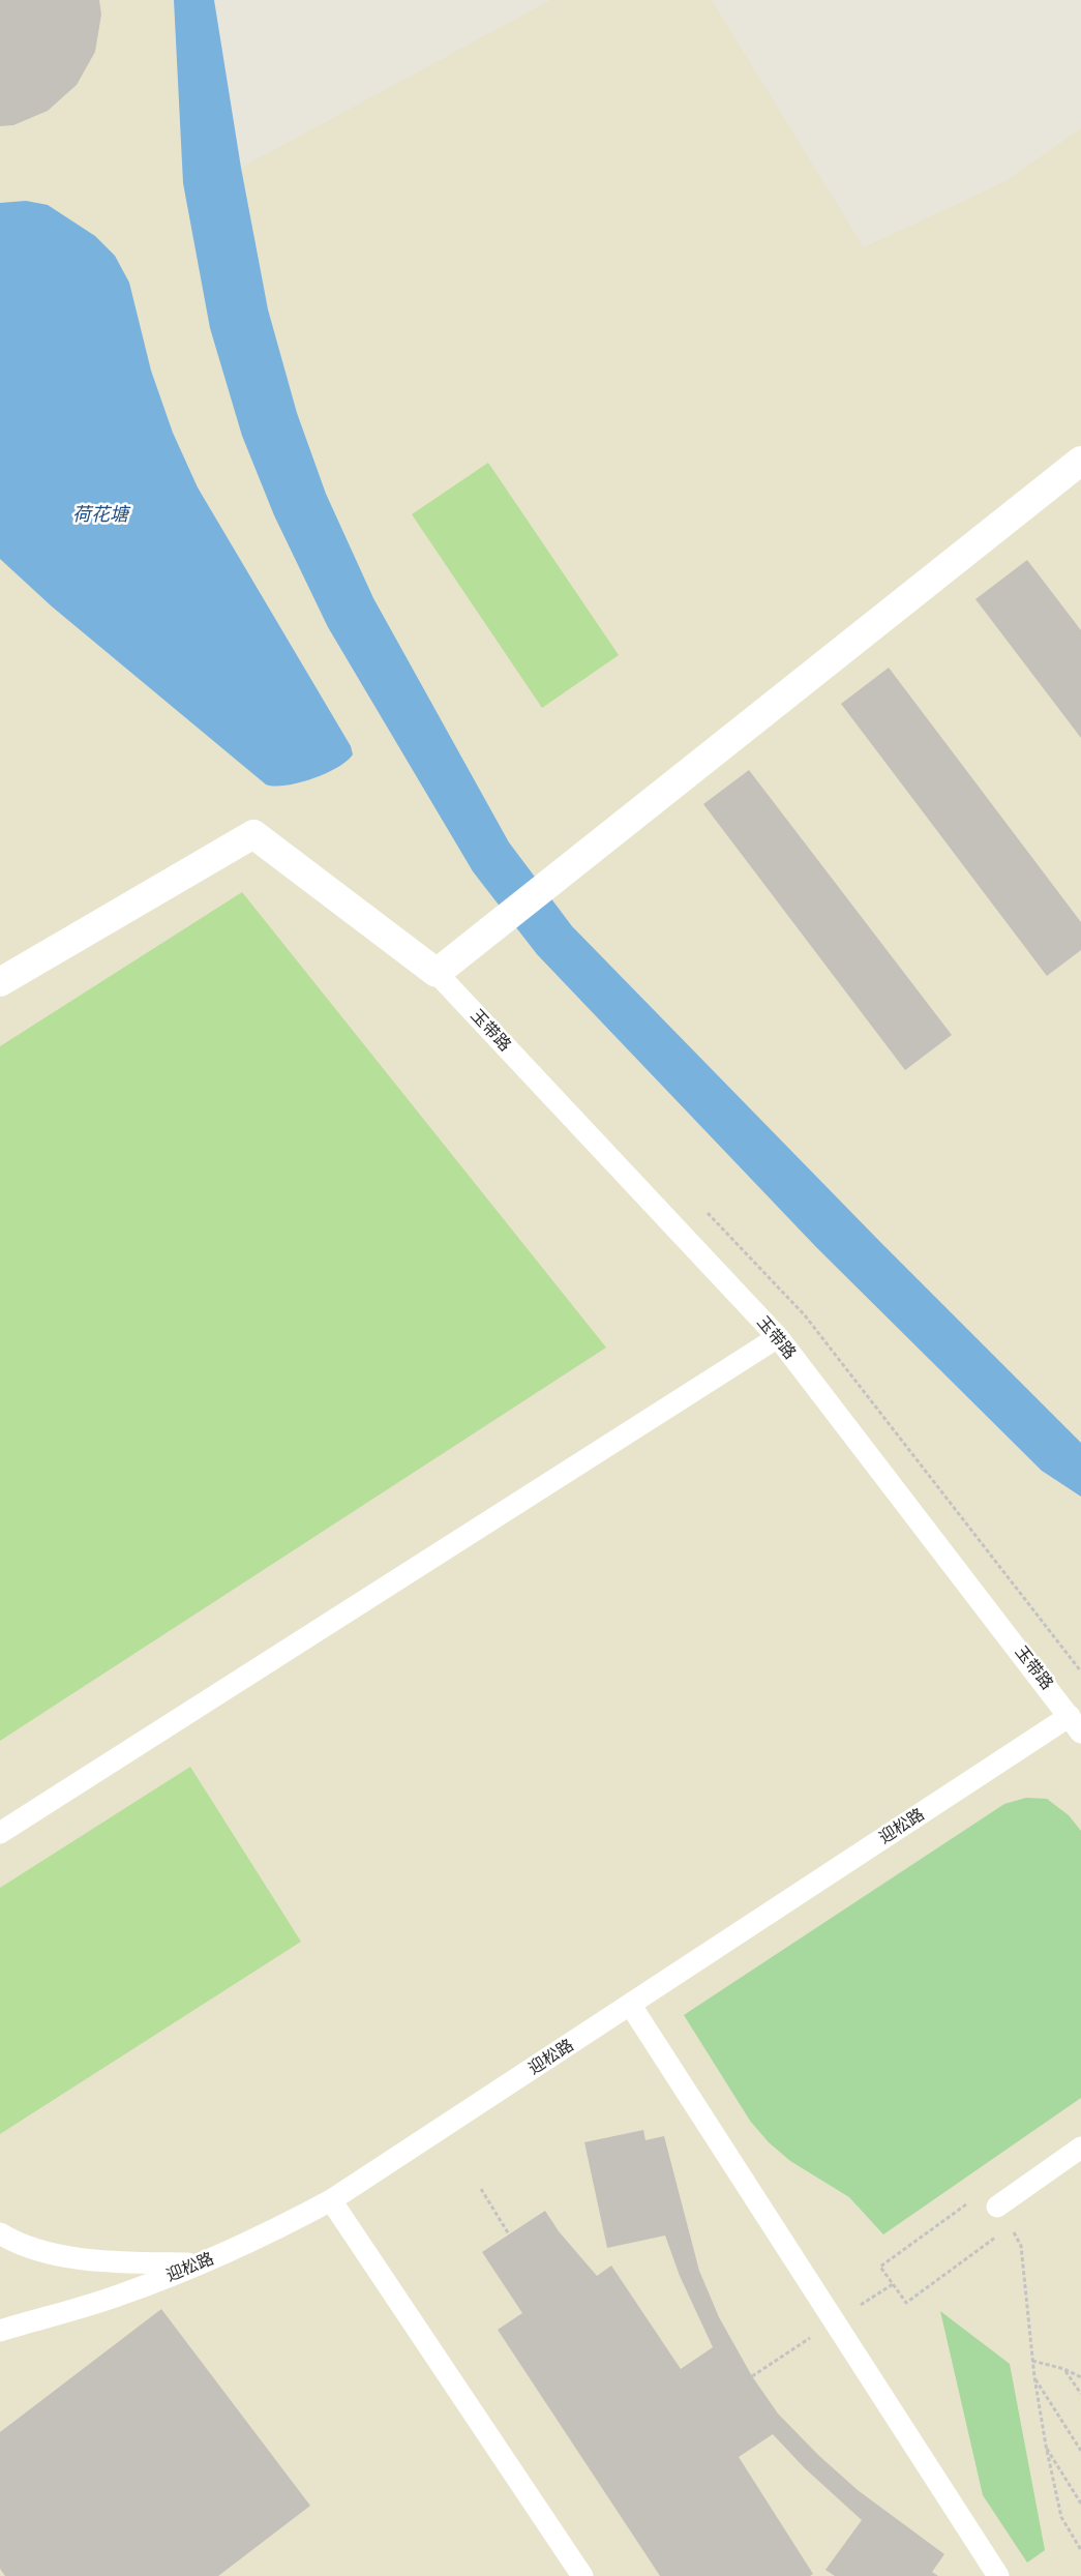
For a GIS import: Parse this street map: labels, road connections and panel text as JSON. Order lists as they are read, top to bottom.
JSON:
{
  "streets": {
    "lane": ["玉带路", "迎松路"]
  },
  "crossings": [
    ["玉带路", "迎松路"]
  ],
  "water": ["荷花塘"]
}
